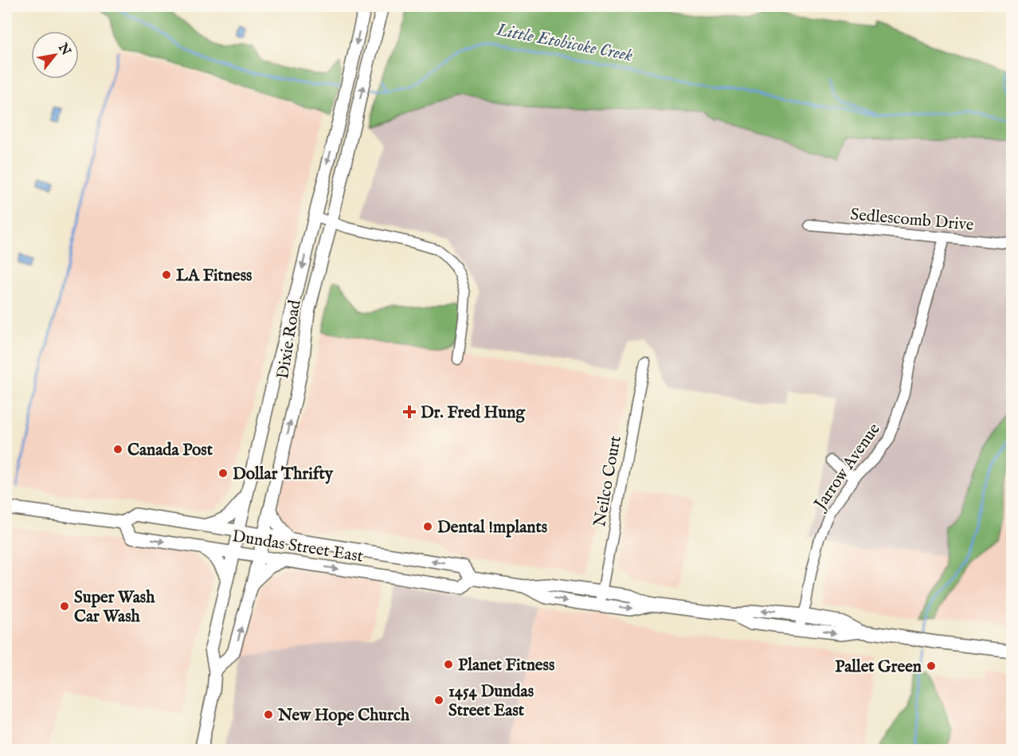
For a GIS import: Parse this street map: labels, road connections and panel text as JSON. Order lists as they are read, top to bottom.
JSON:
{
  "streets": {
    "main road": ["Dixie Road", "Dundas Street East"],
    "street": ["Sedlescomb Drive", "Jarrow Avenue", "Neilco Court"]
  },
  "crossings": [
    ["Sedlescomb Drive", "Jarrow Avenue"],
    ["Dixie Road", "Dundas Street East"],
    ["Jarrow Avenue", "Dundas Street East"],
    ["Neilco Court", "Dundas Street East"]
  ],
  "water": ["Little Etobicoke Creek"],
  "places": {
    "other": [
      "LA Fitness",
      "Canada Post",
      "Dollar Thrifty",
      "Dental !mplants",
      "Super Wash Car Wash",
      "Planet Fitness",
      "Pallet Green",
      "1454 Dundas Street East",
      "New Hope Church"
    ],
    "health": ["Dr. Fred Hung"]
  },
  "north": "top right"
}
